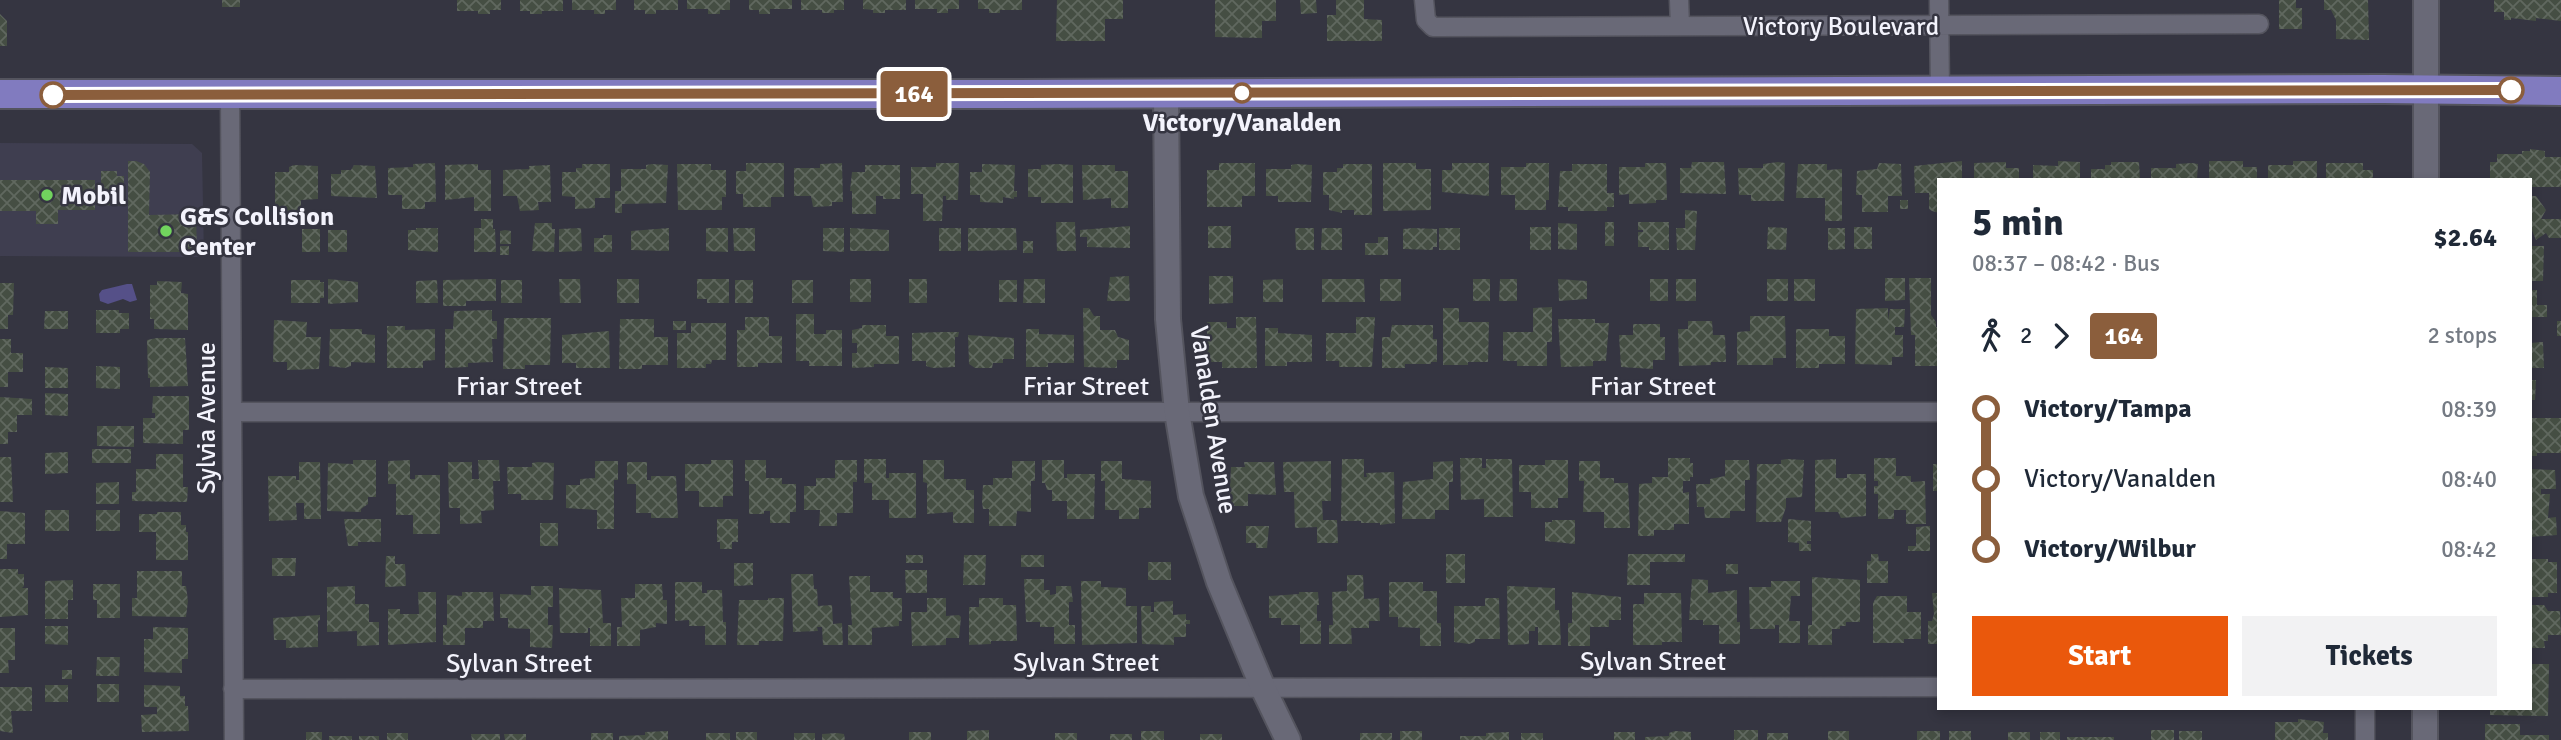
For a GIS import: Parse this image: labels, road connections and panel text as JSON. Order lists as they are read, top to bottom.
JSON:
{
  "streets": {
    "street": [
      "Victory Boulevard",
      "Friar Street",
      "Sylvia Avenue",
      "Vanalden Avenue",
      "Sylvan Street"
    ]
  },
  "crossings": [
    ["Friar Street", "Sylvia Avenue"],
    ["Friar Street", "Vanalden Avenue"],
    ["Sylvia Avenue", "Sylvan Street"],
    ["Vanalden Avenue", "Sylvan Street"]
  ],
  "places": ["Victory/Vanalden", "Mobil", "G&S Collision Center"],
  "lines": ["bus line 164"],
  "page": {
    "on_map": "164",
    "heading": ["5 min", "08:37 – 08:42 · Bus", "$2.64"],
    "legs": ["2", "164", "2 stops"],
    "list": [
      {
        "name": "Victory/Tampa",
        "value": "08:39"
      },
      {
        "name": "Victory/Vanalden",
        "value": "08:40"
      },
      {
        "name": "Victory/Wilbur",
        "value": "08:42"
      }
    ],
    "buttons": ["Start", "Tickets"]
  }
}
